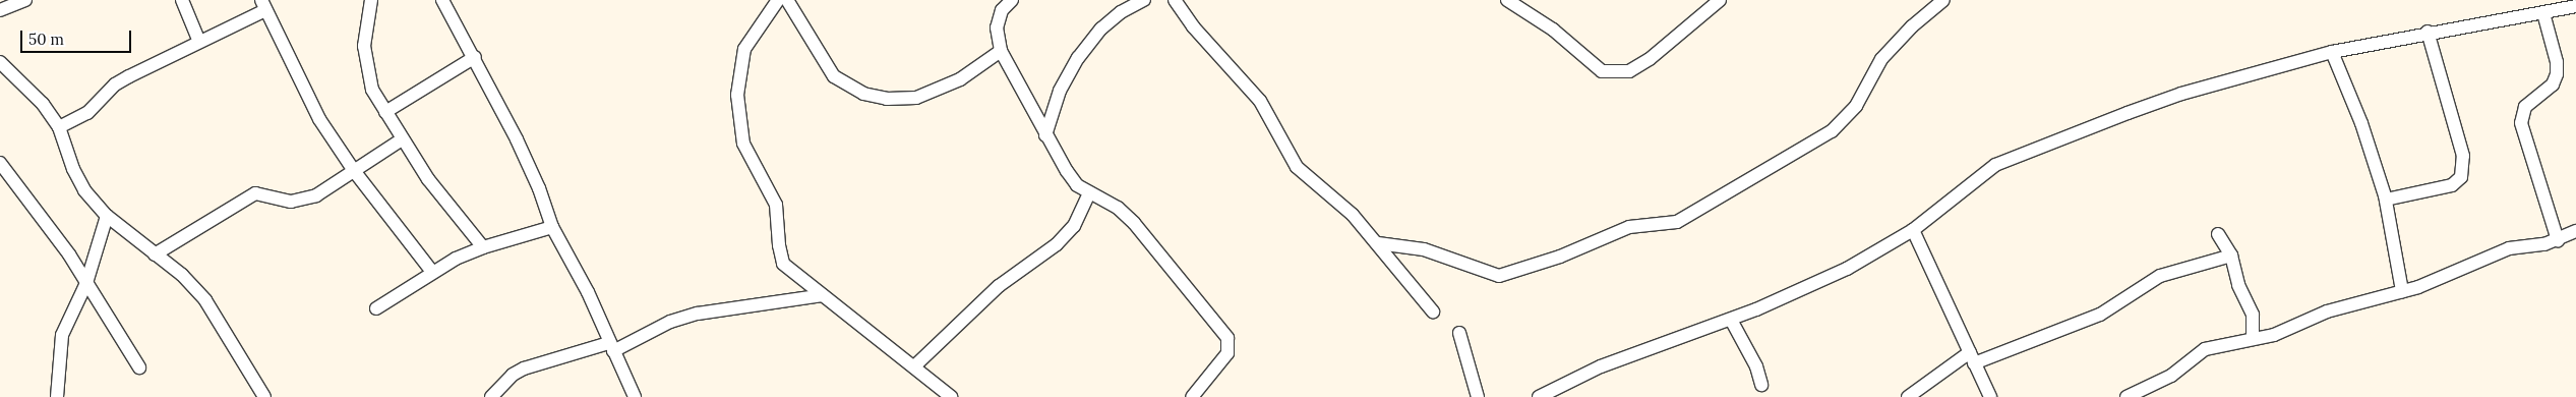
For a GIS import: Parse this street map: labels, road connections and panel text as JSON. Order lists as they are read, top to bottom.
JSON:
{
  "scale_bar": "50 m"
}
